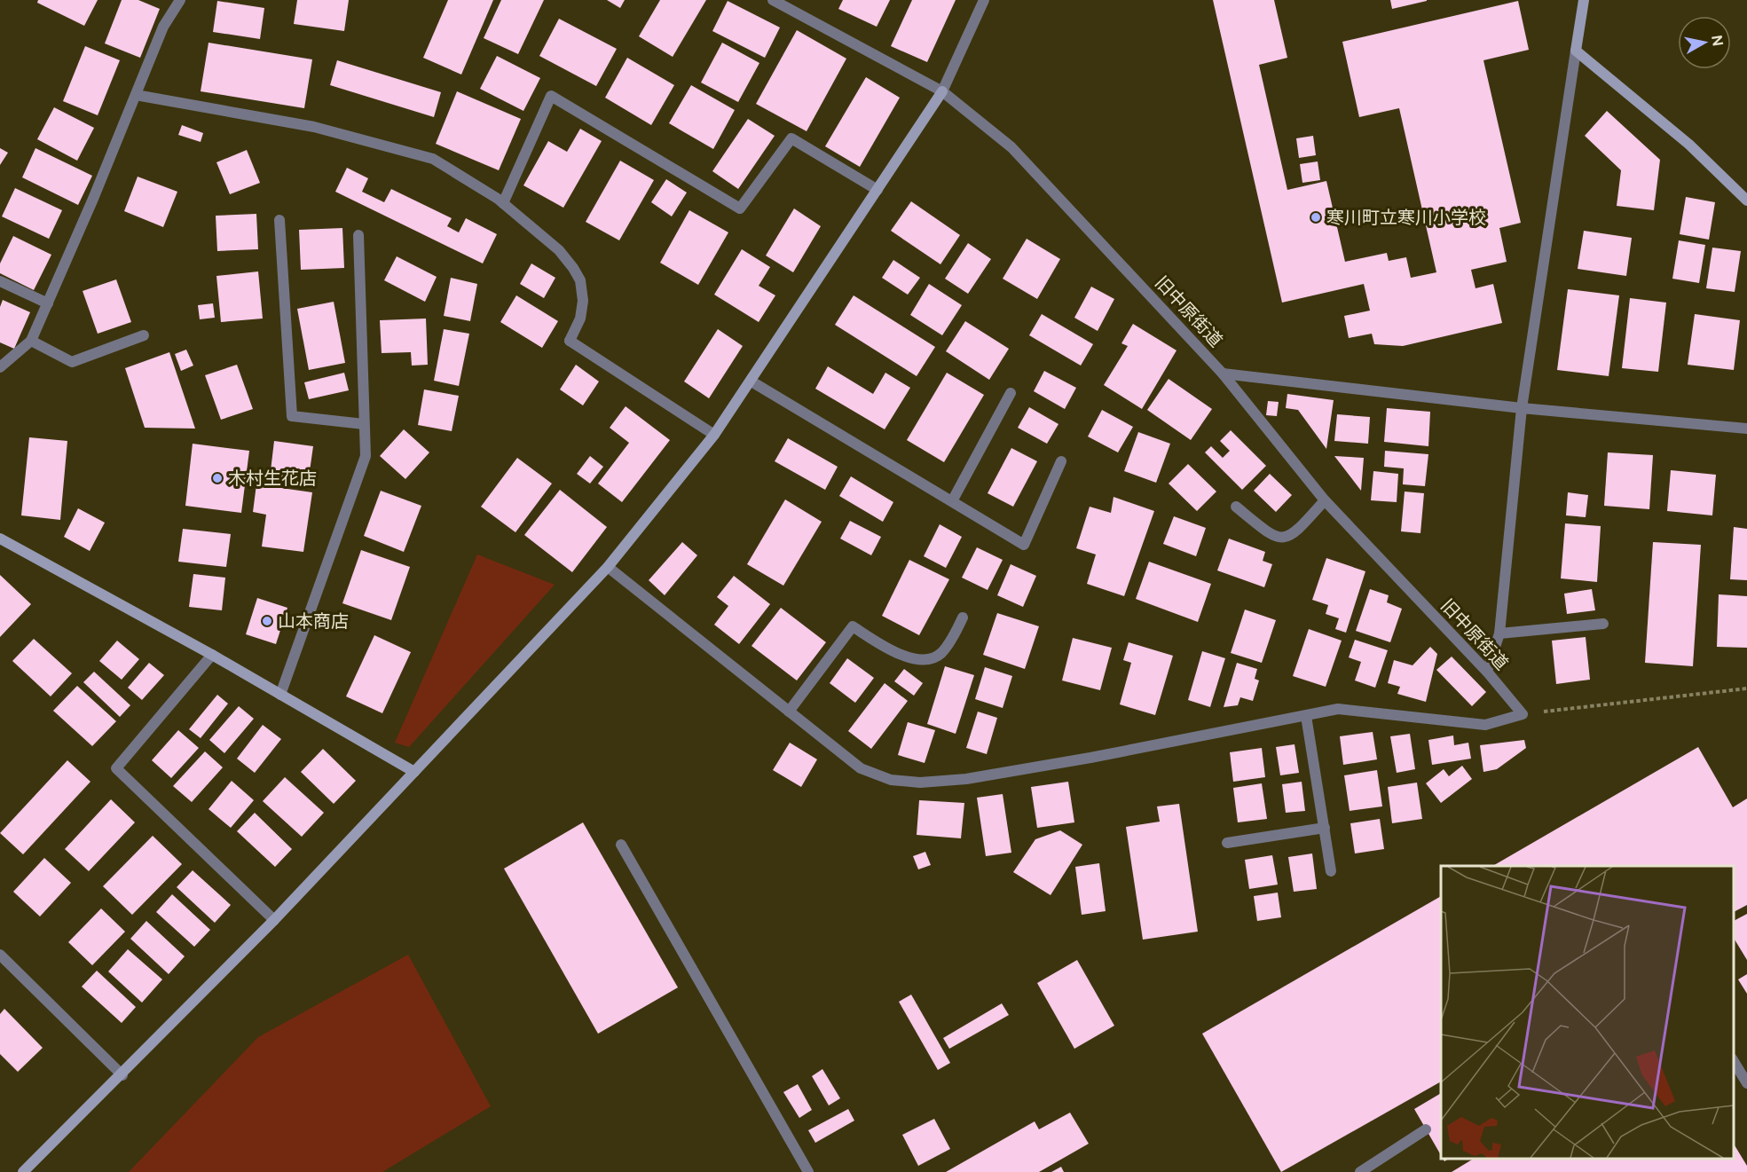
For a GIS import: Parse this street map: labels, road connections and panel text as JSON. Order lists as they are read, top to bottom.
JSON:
{
  "streets": {
    "street": ["旧中原街道"]
  },
  "places": ["寒川町立寒川小学校", "木村生花店", "山本商店"],
  "north": "right"
}
